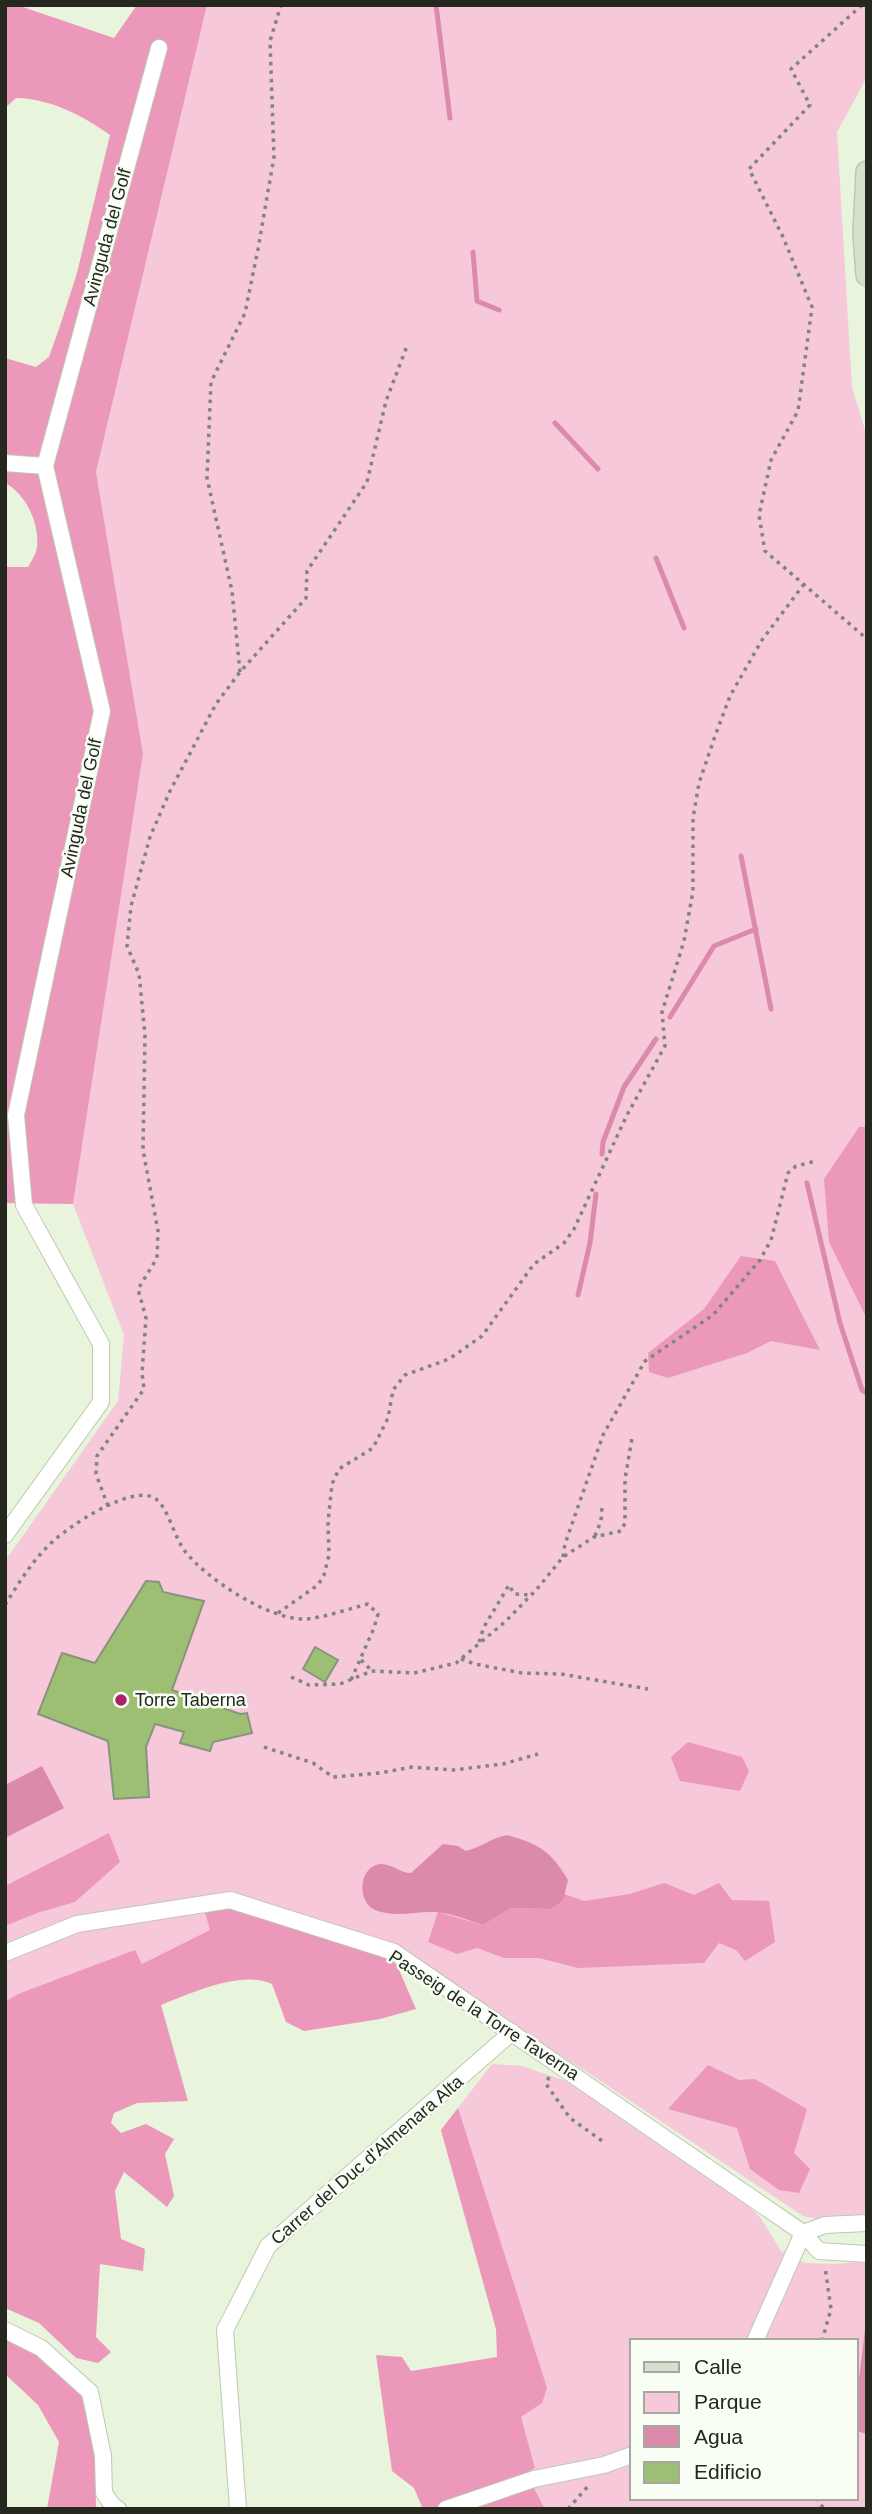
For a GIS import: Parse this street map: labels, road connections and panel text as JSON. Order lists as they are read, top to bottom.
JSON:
{
  "streets": {
    "street": ["Avinguda del Golf", "Passeig de la Torre Taverna", "Carrer del Duc d'Almenara Alta"]
  },
  "crossings": [
    ["Passeig de la Torre Taverna", "Carrer del Duc d'Almenara Alta"]
  ],
  "places": ["Torre Taberna"],
  "legend": [
    "Calle",
    "Parque",
    "Agua",
    "Edificio"
  ]
}
